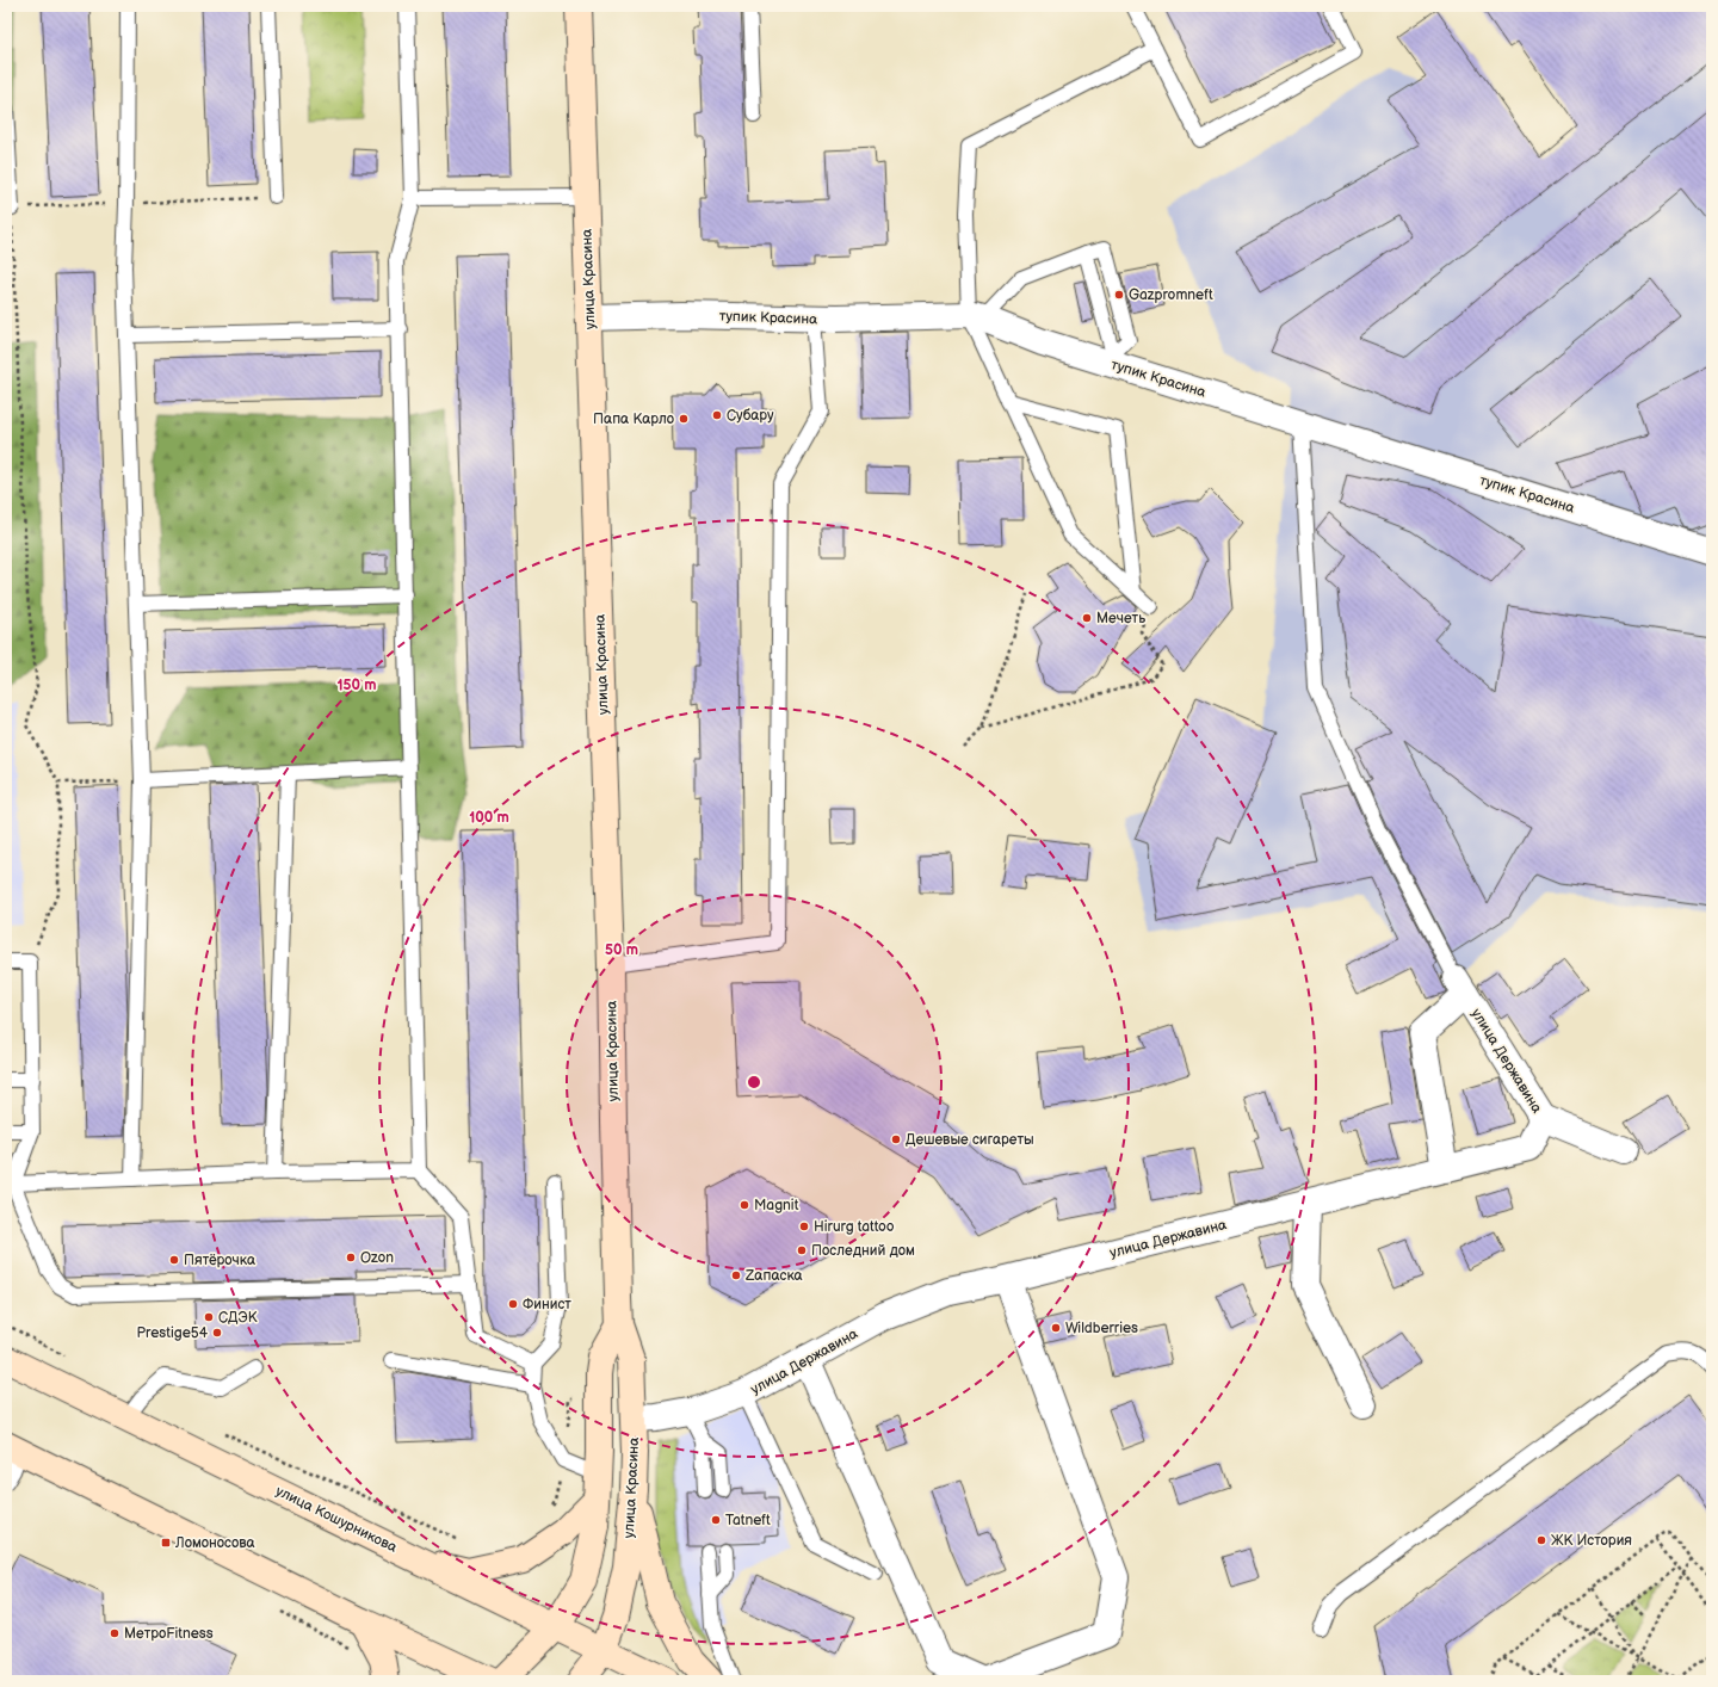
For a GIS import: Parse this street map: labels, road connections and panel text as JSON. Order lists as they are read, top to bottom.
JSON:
{
  "streets": {
    "main road": ["улица Красина", "улица Кошурникова"],
    "street": ["тупик Красина", "улица Державина"]
  },
  "crossings": [
    ["улица Красина", "тупик Красина"],
    ["улица Красина", "улица Державина"],
    ["улица Красина", "улица Кошурникова"]
  ],
  "places": {
    "other": [
      "Gazpromneft",
      "Субару",
      "Папа Карло",
      "Мечеть",
      "Дешевые сигареты",
      "Magnit",
      "Hirurg tattoo",
      "Последний дом",
      "Ozon",
      "Пятёрочка",
      "Zапаска",
      "Финист",
      "СДЭК",
      "Wildberries",
      "Prestige54",
      "Tatneft",
      "ЖК История",
      "МетроFitness"
    ],
    "transit": ["Ломоносова"]
  },
  "rings": ["150 m", "100 m", "50 m"]
}
